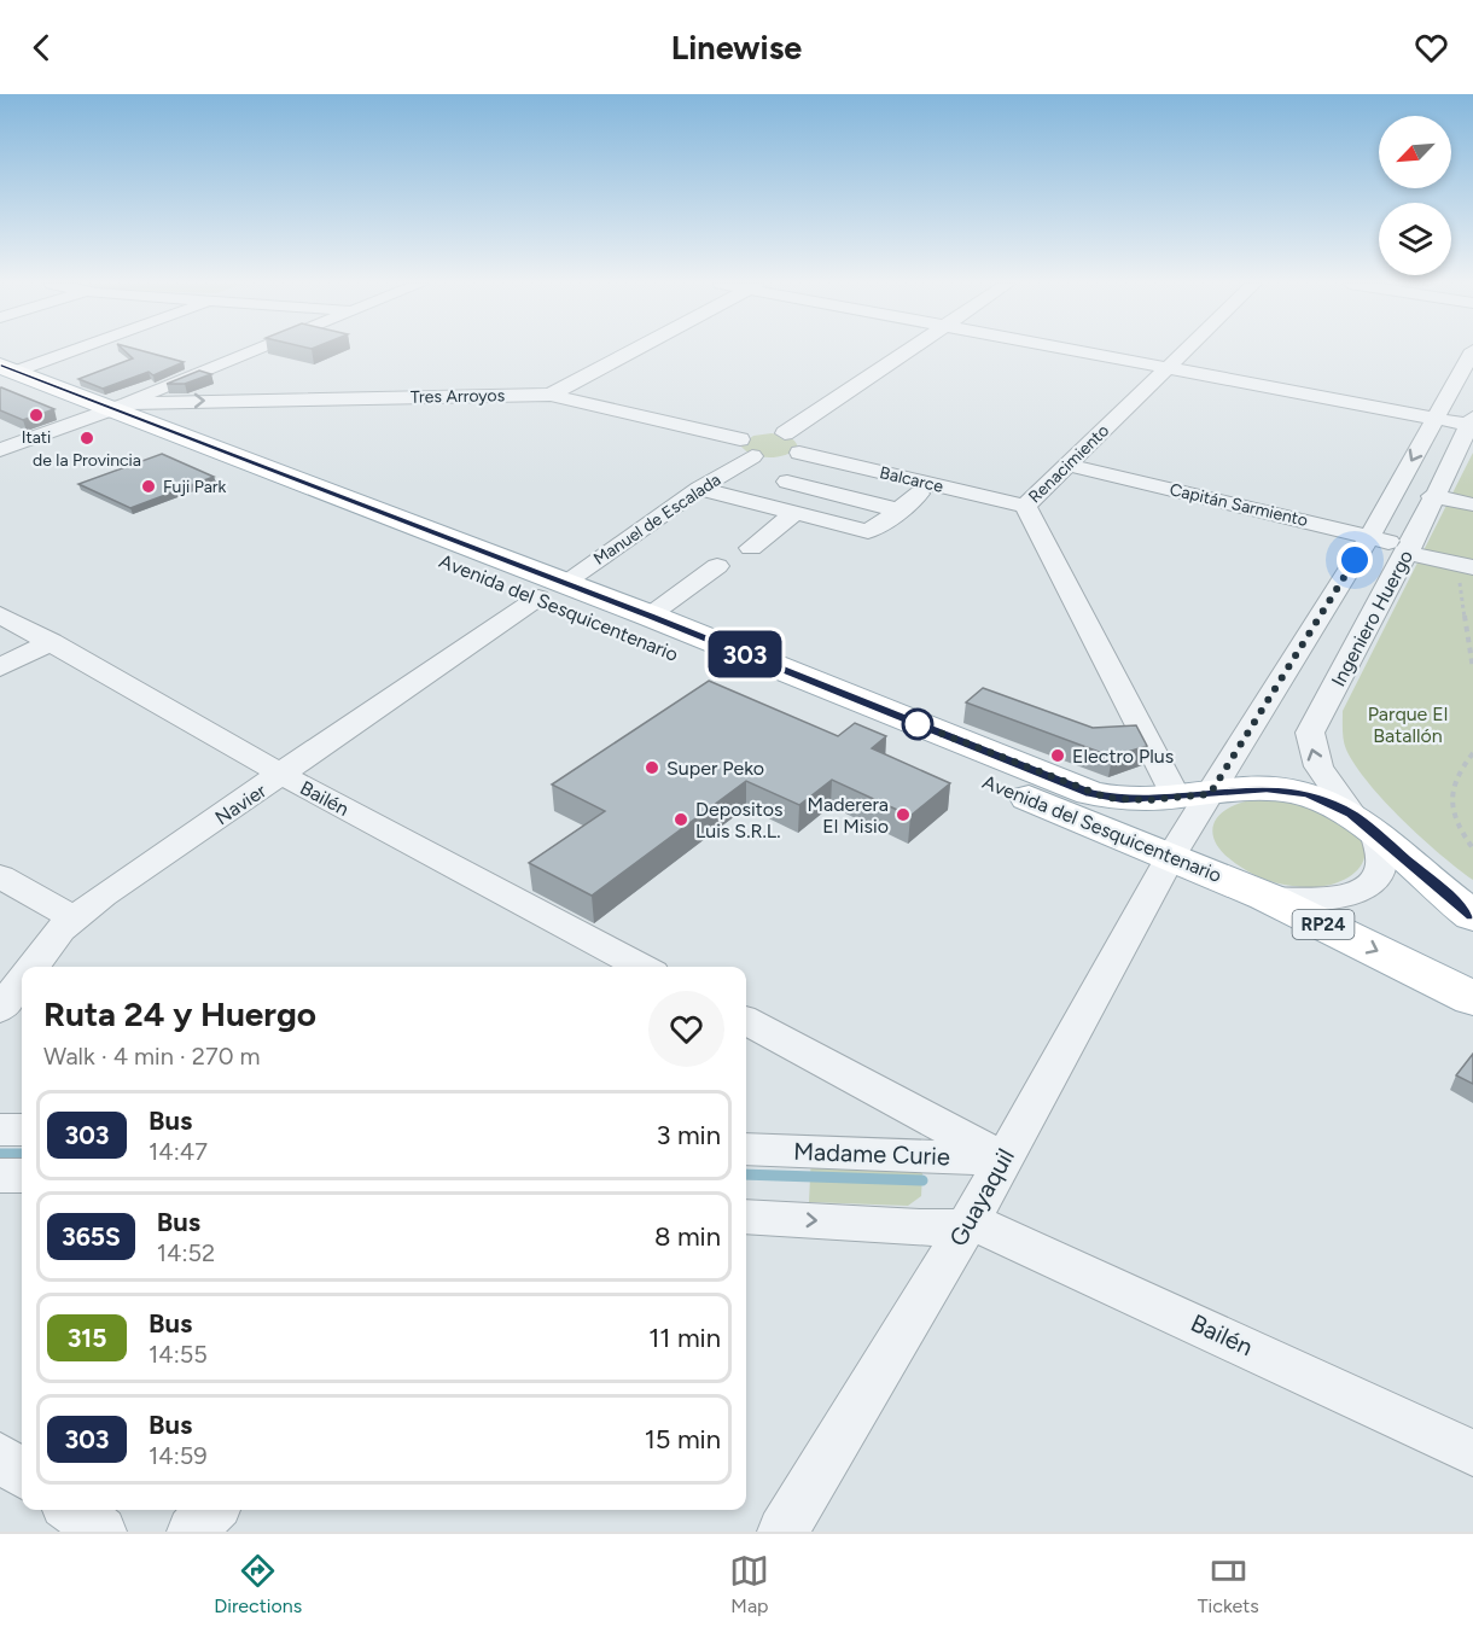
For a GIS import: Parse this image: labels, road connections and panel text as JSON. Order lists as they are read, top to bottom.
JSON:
{
  "streets": {
    "main road": ["Avenida del Sesquicentenario", "RP24"],
    "street": [
      "Tres Arroyos",
      "Renacimiento",
      "Balcarce",
      "Capitán Sarmiento",
      "Manuel de Escalada",
      "Ingeniero Huergo",
      "Bailén",
      "Navier",
      "Madame Curie",
      "Guayaquil"
    ]
  },
  "crossings": [
    ["Tres Arroyos", "Balcarce"],
    ["Tres Arroyos", "Avenida del Sesquicentenario"],
    ["Renacimiento", "Balcarce"],
    ["Renacimiento", "Capitán Sarmiento"],
    ["Renacimiento", "Avenida del Sesquicentenario"],
    ["Renacimiento", "Ingeniero Huergo"],
    ["Balcarce", "Manuel de Escalada"],
    ["Capitán Sarmiento", "Ingeniero Huergo"],
    ["Manuel de Escalada", "Avenida del Sesquicentenario"],
    ["Manuel de Escalada", "Navier"],
    ["Avenida del Sesquicentenario", "Ingeniero Huergo"],
    ["Avenida del Sesquicentenario", "Navier"],
    ["Avenida del Sesquicentenario", "RP24"],
    ["Avenida del Sesquicentenario", "Guayaquil"],
    ["Ingeniero Huergo", "RP24"],
    ["Ingeniero Huergo", "Guayaquil"],
    ["Bailén", "Navier"],
    ["Bailén", "Guayaquil"],
    ["Madame Curie", "Guayaquil"]
  ],
  "parks": ["Parque El Batallón"],
  "places": [
    "Itati",
    "de la Provincia",
    "Fuji Park",
    "Electro Plus",
    "Super Peko",
    "Maderera El Misio",
    "Depositos Luis S.R.L."
  ],
  "lines": ["bus line 303"],
  "north": "bottom left",
  "page": {
    "header": "Linewise",
    "on_map": "303",
    "heading": ["Ruta 24 y Huergo", "Walk · 4 min · 270 m"],
    "list": [
      {
        "mark": "303",
        "name": "Bus",
        "note": "14:47",
        "value": "3 min"
      },
      {
        "mark": "365S",
        "name": "Bus",
        "note": "14:52",
        "value": "8 min"
      },
      {
        "mark": "315",
        "name": "Bus",
        "note": "14:55",
        "value": "11 min"
      },
      {
        "mark": "303",
        "name": "Bus",
        "note": "14:59",
        "value": "15 min"
      }
    ],
    "tabs": ["Directions", "Map", "Tickets"]
  }
}
